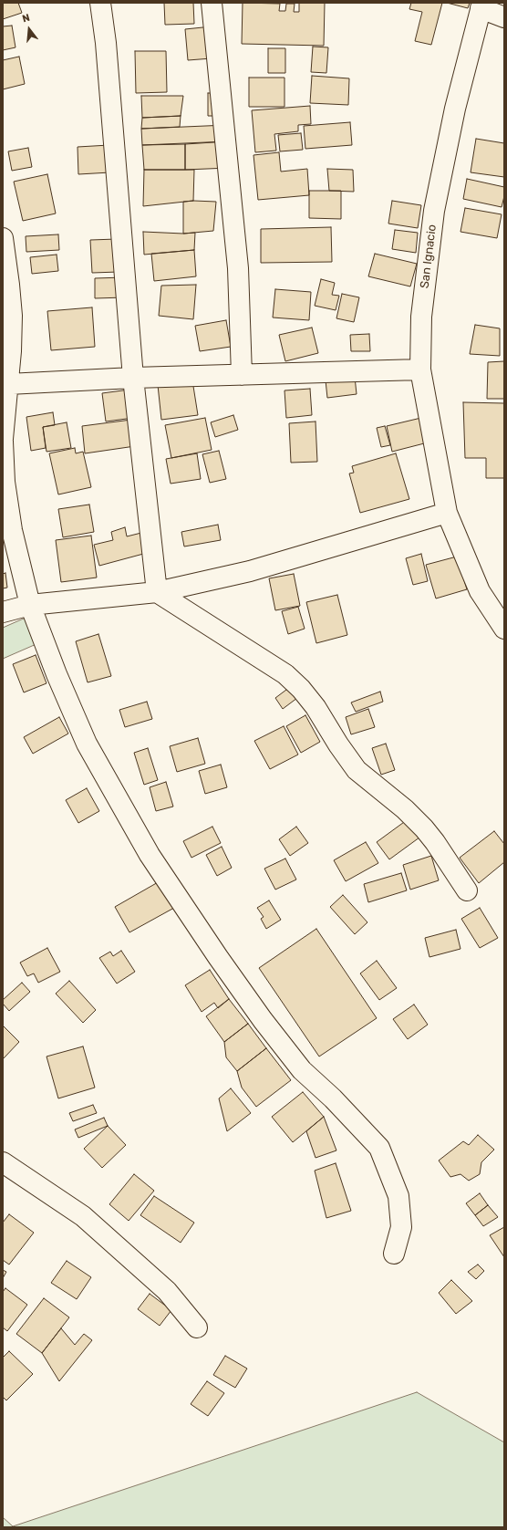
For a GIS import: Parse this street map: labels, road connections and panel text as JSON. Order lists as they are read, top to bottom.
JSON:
{
  "streets": {
    "street": ["San Ignacio"]
  },
  "north": "top"
}
